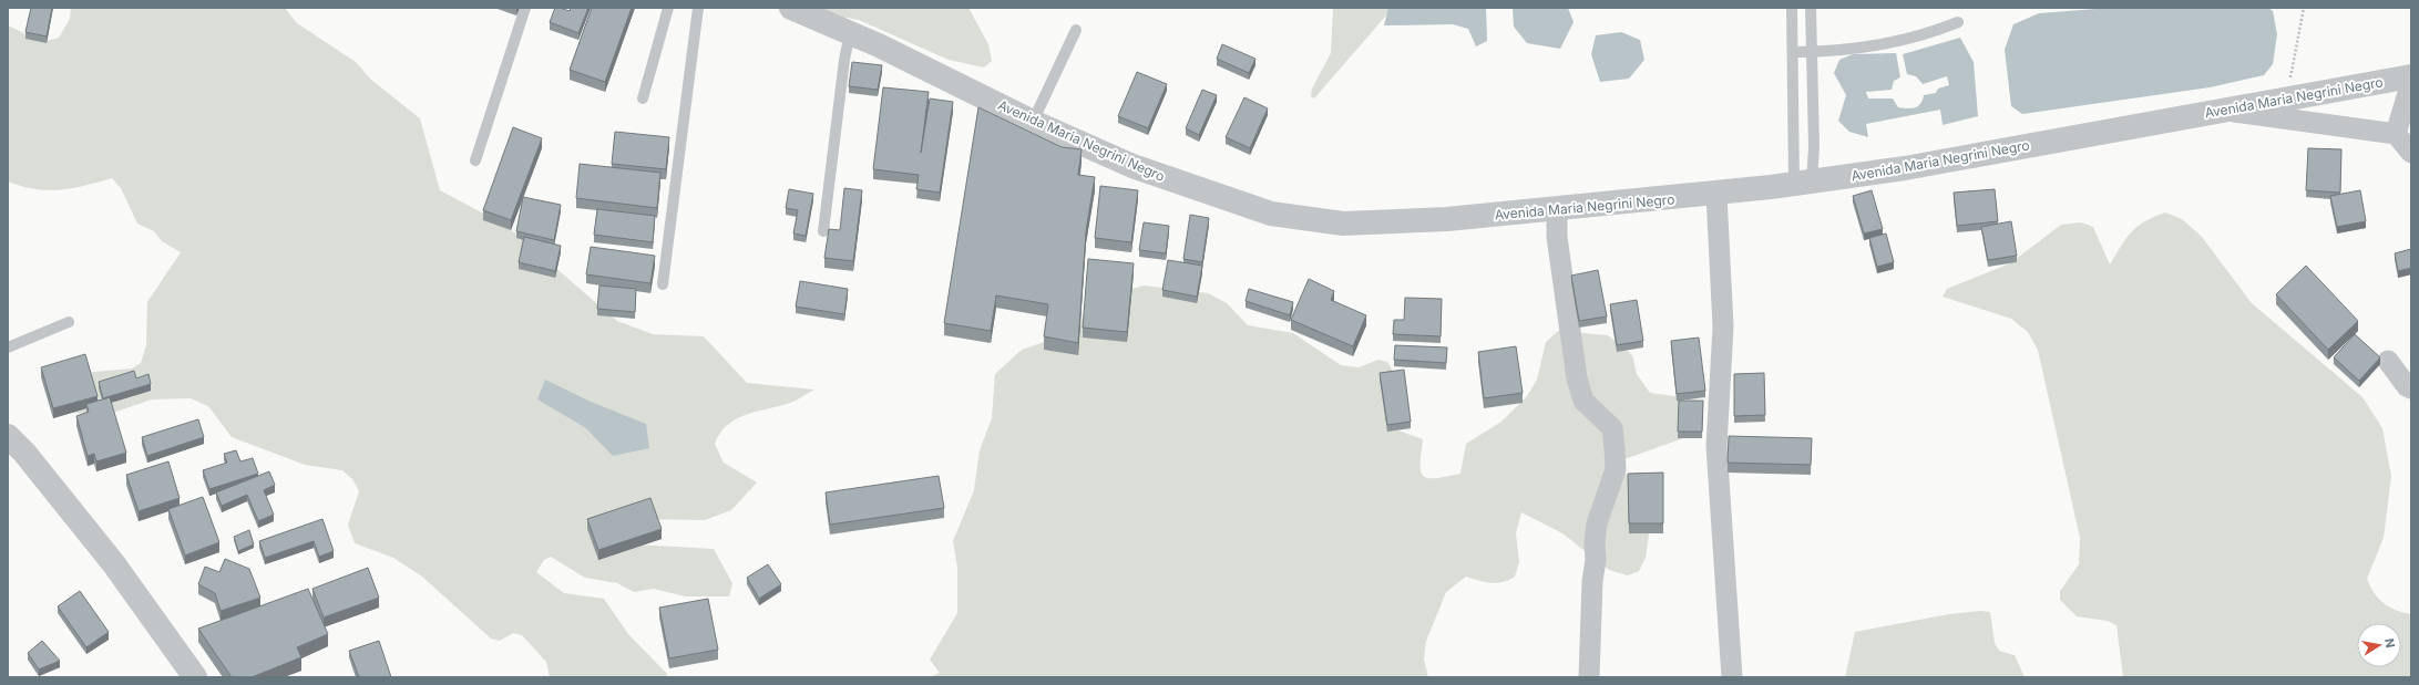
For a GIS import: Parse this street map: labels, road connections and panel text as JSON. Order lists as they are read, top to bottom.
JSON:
{
  "streets": {
    "street": ["Avenida Maria Negrini Negro"]
  },
  "north": "right"
}
